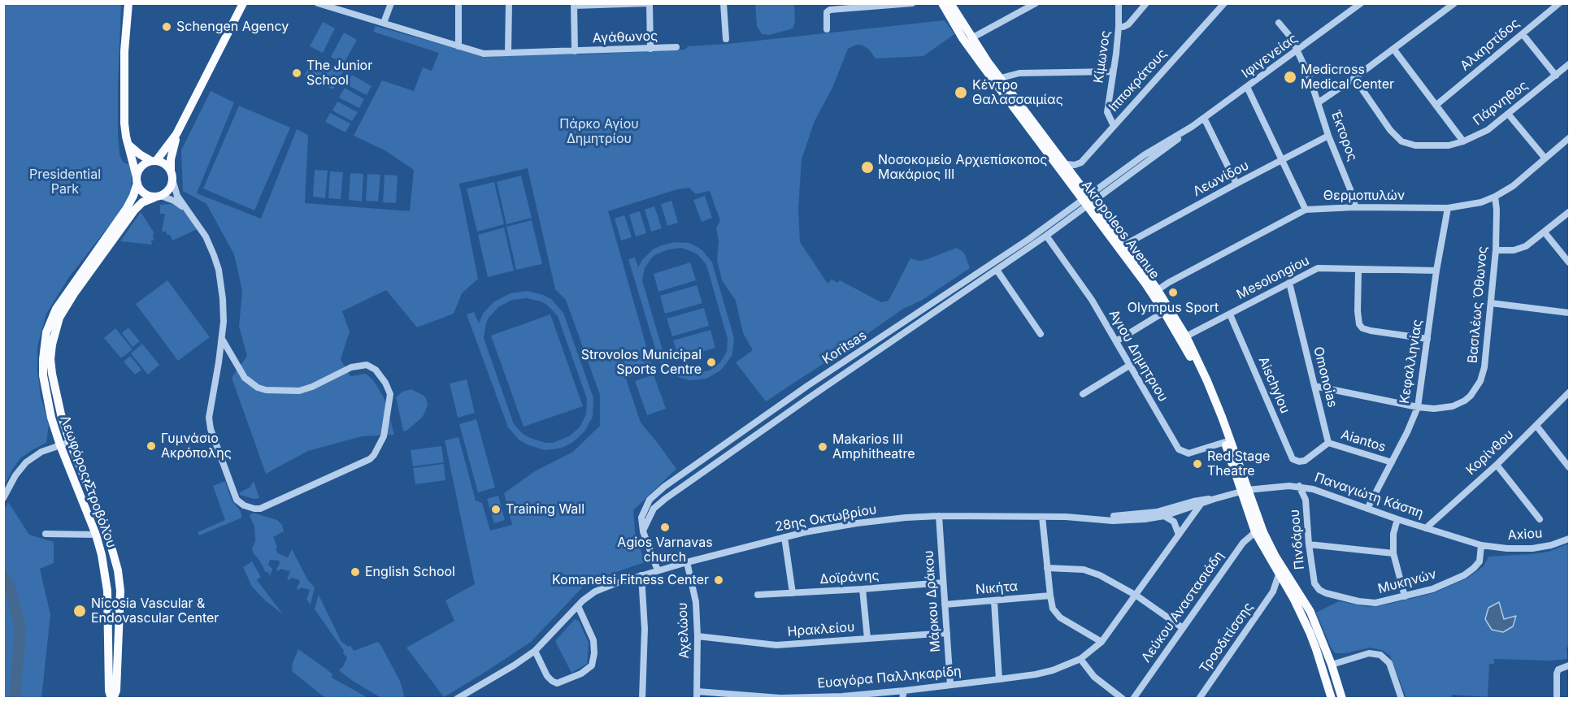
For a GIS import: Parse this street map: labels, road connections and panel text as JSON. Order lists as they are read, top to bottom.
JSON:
{
  "streets": {
    "main road": ["Akropoleos Avenue", "Λεωφόρος Στροβόλου"],
    "street": [
      "Αγάθωνος",
      "Αλκηστίδος",
      "Ιφιγενείας",
      "Κίμωνος",
      "Ιπποκράτους",
      "Πάρνηθος",
      "Έκτορος",
      "Λεωνίδου",
      "Θερμοπυλών",
      "Mesolongiou",
      "Βασιλέως Όθωνος",
      "Koritsas",
      "Αγιου Δημητριου",
      "Κεφαλληνίας",
      "Omonoias",
      "Aischylou",
      "Aiantos",
      "Κορίνθου",
      "Παναγιώτη Κάσπη",
      "28ης Οκτωβρίου",
      "Axiou",
      "Πινδάρου",
      "Δοϊράνης",
      "Μυκηνών",
      "Νικήτα",
      "Μάρκου Δράκου",
      "Λεύκου Αναστασιάδη",
      "Ηρακλείου",
      "Αχελώου",
      "Τροοδιτίσσης",
      "Ευαγόρα Παλληκαρίδη"
    ]
  },
  "crossings": [
    ["Ιφιγενείας", "Έκτορος"],
    ["Ιφιγενείας", "Akropoleos Avenue"],
    ["Ιφιγενείας", "Koritsas"],
    ["Κίμωνος", "Ιπποκράτους"],
    ["Ιπποκράτους", "Akropoleos Avenue"],
    ["Έκτορος", "Λεωνίδου"],
    ["Έκτορος", "Θερμοπυλών"],
    ["Λεωνίδου", "Akropoleos Avenue"],
    ["Θερμοπυλών", "Akropoleos Avenue"],
    ["Θερμοπυλών", "Βασιλέως Όθωνος"],
    ["Θερμοπυλών", "Κεφαλληνίας"],
    ["Akropoleos Avenue", "Mesolongiou"],
    ["Akropoleos Avenue", "Koritsas"],
    ["Akropoleos Avenue", "Αγιου Δημητριου"],
    ["Akropoleos Avenue", "Παναγιώτη Κάσπη"],
    ["Akropoleos Avenue", "28ης Οκτωβρίου"],
    ["Mesolongiou", "Κεφαλληνίας"],
    ["Mesolongiou", "Omonoias"],
    ["Mesolongiou", "Aischylou"],
    ["Βασιλέως Όθωνος", "Κεφαλληνίας"],
    ["Βασιλέως Όθωνος", "Omonoias"],
    ["Koritsas", "Αγιου Δημητριου"],
    ["Koritsas", "28ης Οκτωβρίου"],
    ["Κεφαλληνίας", "Aiantos"],
    ["Κεφαλληνίας", "Παναγιώτη Κάσπη"],
    ["Omonoias", "Aischylou"],
    ["Omonoias", "Aiantos"],
    ["Aischylou", "Aiantos"],
    ["Κορίνθου", "Παναγιώτη Κάσπη"],
    ["Παναγιώτη Κάσπη", "28ης Οκτωβρίου"],
    ["Παναγιώτη Κάσπη", "Axiou"],
    ["Παναγιώτη Κάσπη", "Πινδάρου"],
    ["Παναγιώτη Κάσπη", "Μυκηνών"],
    ["28ης Οκτωβρίου", "Μάρκου Δράκου"],
    ["28ης Οκτωβρίου", "Αχελώου"],
    ["28ης Οκτωβρίου", "Ευαγόρα Παλληκαρίδη"],
    ["Axiou", "Μυκηνών"],
    ["Πινδάρου", "Μυκηνών"],
    ["Δοϊράνης", "Μάρκου Δράκου"],
    ["Νικήτα", "Μάρκου Δράκου"],
    ["Μάρκου Δράκου", "Ηρακλείου"],
    ["Μάρκου Δράκου", "Ευαγόρα Παλληκαρίδη"],
    ["Ηρακλείου", "Αχελώου"],
    ["Αχελώου", "Ευαγόρα Παλληκαρίδη"]
  ],
  "parks": ["Πάρκο Αγίου Δημητρίου", "Presidential Park"],
  "places": [
    "Schengen Agency",
    "The Junior School",
    "Medicross Medical Center",
    "Κέντρο Θαλασσαιμίας",
    "Νοσοκομείο Αρχιεπίσκοπος Μακάριος ΙΙΙ",
    "Olympus Sport",
    "Strovolos Municipal Sports Centre",
    "Γυμνάσιο Ακρόπολης",
    "Makarios III Amphitheatre",
    "Red Stage Theatre",
    "Training Wall",
    "Agios Varnavas church",
    "English School",
    "Komanetsi Fitness Center",
    "Nicosia Vascular & Endovascular Center"
  ]
}
